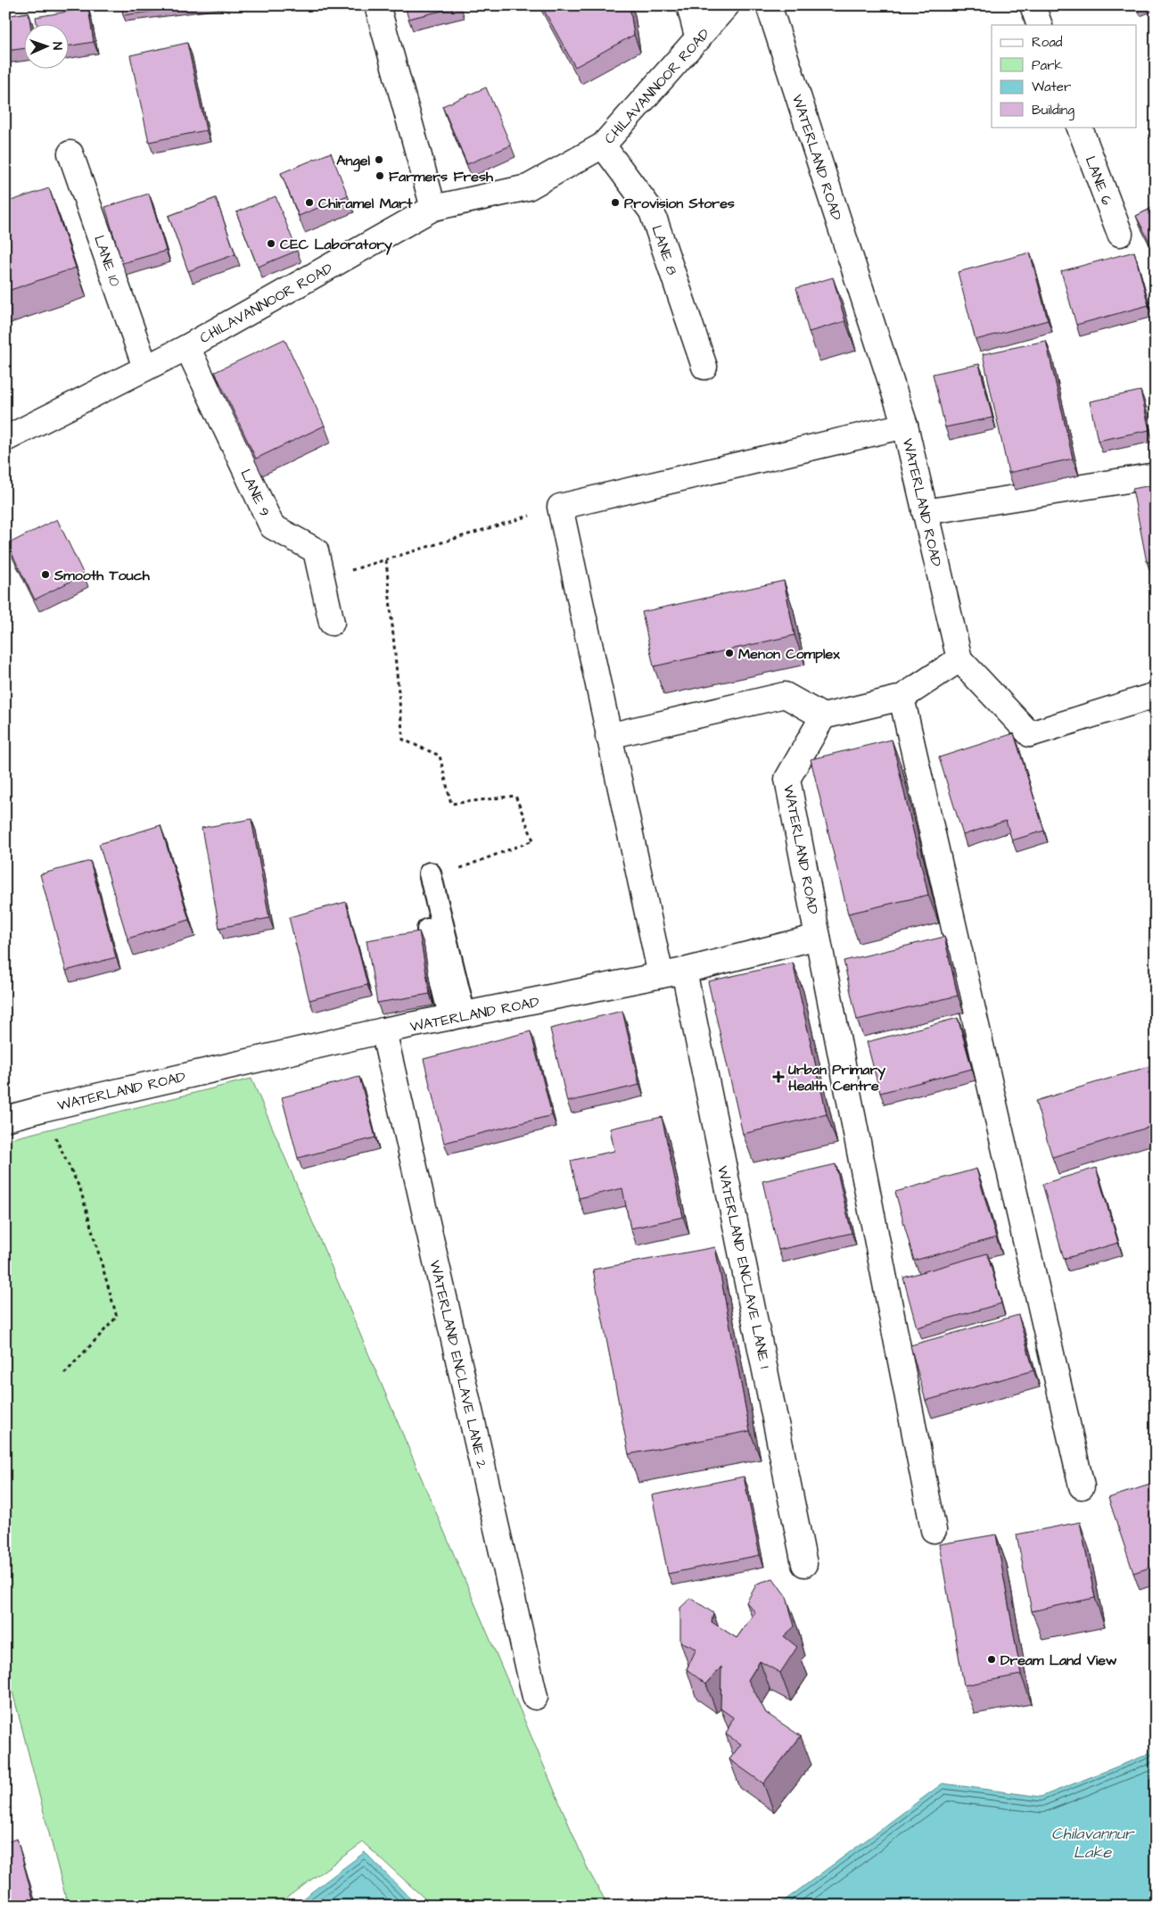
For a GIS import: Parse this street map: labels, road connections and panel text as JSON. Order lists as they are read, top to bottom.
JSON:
{
  "streets": {
    "street": [
      "CHILAVANNOOR ROAD",
      "WATERLAND ROAD",
      "LANE 6",
      "LANE 8",
      "LANE 10",
      "LANE 9",
      "WATERLAND ENCLAVE LANE 1",
      "WATERLAND ENCLAVE LANE 2"
    ]
  },
  "crossings": [
    ["CHILAVANNOOR ROAD", "LANE 8"],
    ["CHILAVANNOOR ROAD", "LANE 10"],
    ["CHILAVANNOOR ROAD", "LANE 9"],
    ["WATERLAND ROAD", "WATERLAND ENCLAVE LANE 1"],
    ["WATERLAND ROAD", "WATERLAND ENCLAVE LANE 2"]
  ],
  "water": ["Chilavannur Lake"],
  "places": {
    "other": [
      "Angel",
      "Farmers Fresh",
      "Chiramel Mart",
      "Provision Stores",
      "CEC Laboratory",
      "Smooth Touch",
      "Menon Complex",
      "Dream Land View"
    ],
    "health": ["Urban Primary Health Centre"]
  },
  "legend": [
    "Road",
    "Park",
    "Water",
    "Building"
  ],
  "north": "right"
}
